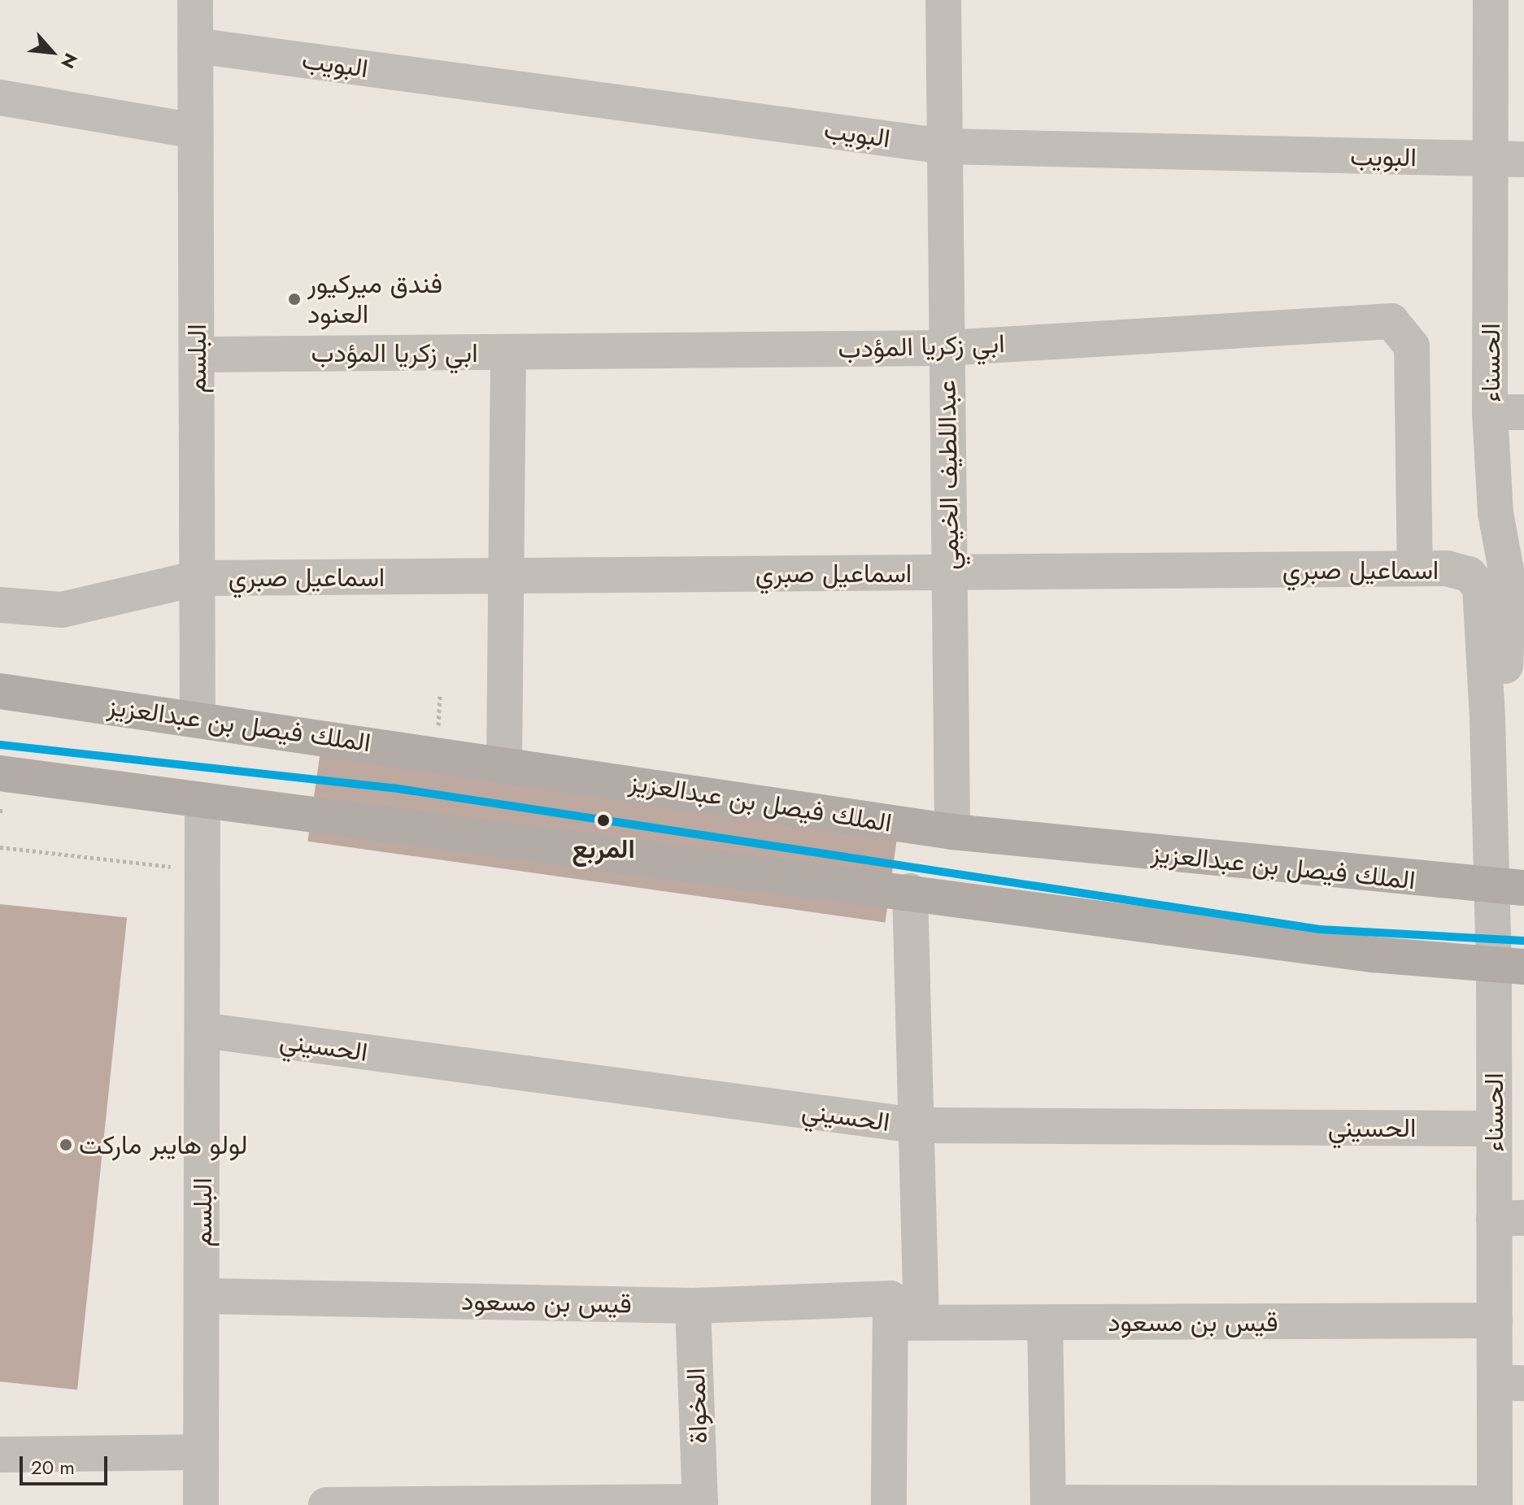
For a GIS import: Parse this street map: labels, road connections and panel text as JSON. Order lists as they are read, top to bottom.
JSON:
{
  "streets": {
    "main road": ["الملك فيصل بن عبدالعزيز"],
    "street": [
      "البويب",
      "ابي زكريا المؤدب",
      "البلسم",
      "الحسناء",
      "عبداللطيف الخيمي",
      "اسماعيل صبري",
      "الحسيني",
      "قيس بن مسعود",
      "المخواة"
    ]
  },
  "crossings": [
    ["البويب", "البلسم"],
    ["البويب", "الحسناء"],
    ["البويب", "عبداللطيف الخيمي"],
    ["ابي زكريا المؤدب", "البلسم"],
    ["ابي زكريا المؤدب", "عبداللطيف الخيمي"],
    ["ابي زكريا المؤدب", "اسماعيل صبري"],
    ["البلسم", "اسماعيل صبري"],
    ["البلسم", "الملك فيصل بن عبدالعزيز"],
    ["البلسم", "الحسيني"],
    ["البلسم", "قيس بن مسعود"],
    ["الحسناء", "اسماعيل صبري"],
    ["الحسناء", "الملك فيصل بن عبدالعزيز"],
    ["الحسناء", "الحسيني"],
    ["الحسناء", "قيس بن مسعود"],
    ["عبداللطيف الخيمي", "اسماعيل صبري"],
    ["عبداللطيف الخيمي", "الملك فيصل بن عبدالعزيز"],
    ["قيس بن مسعود", "المخواة"]
  ],
  "places": ["فندق ميركيور العنود", "المربع", "لولو هايبر ماركت"],
  "scale_bar": "20 m",
  "north": "bottom right"
}
